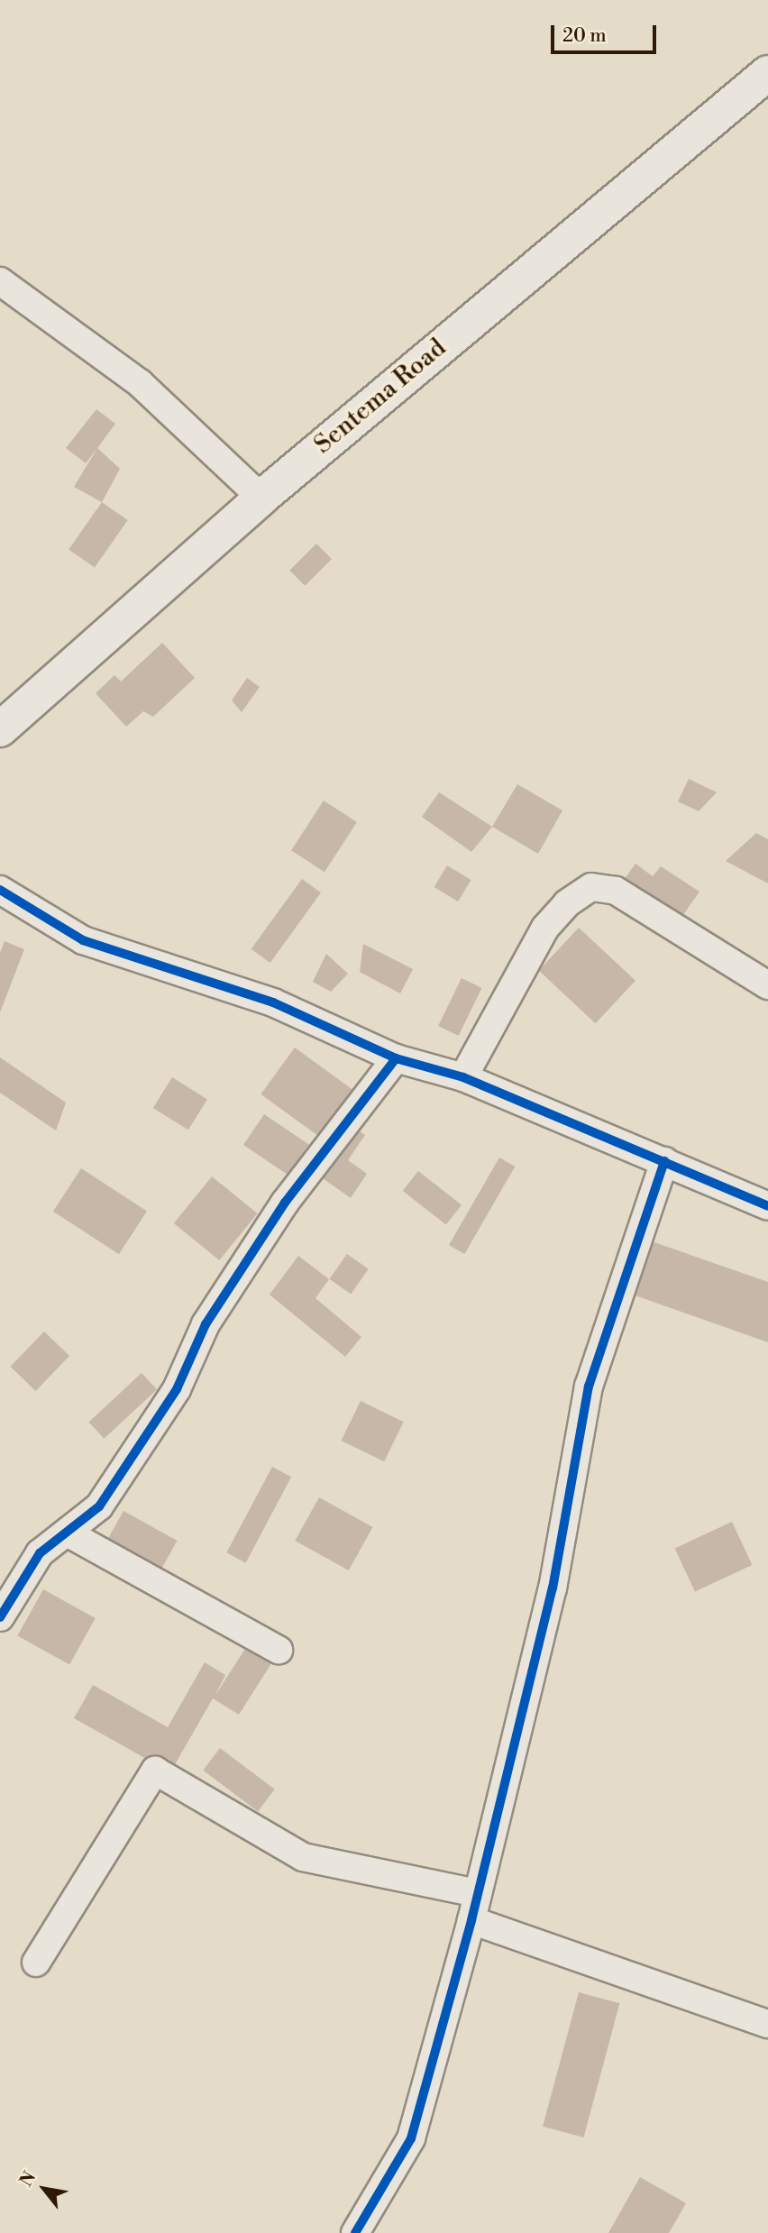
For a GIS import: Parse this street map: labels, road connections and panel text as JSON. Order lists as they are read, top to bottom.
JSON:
{
  "streets": {
    "main road": ["Sentema Road"]
  },
  "scale_bar": "20 m",
  "north": "top left"
}
